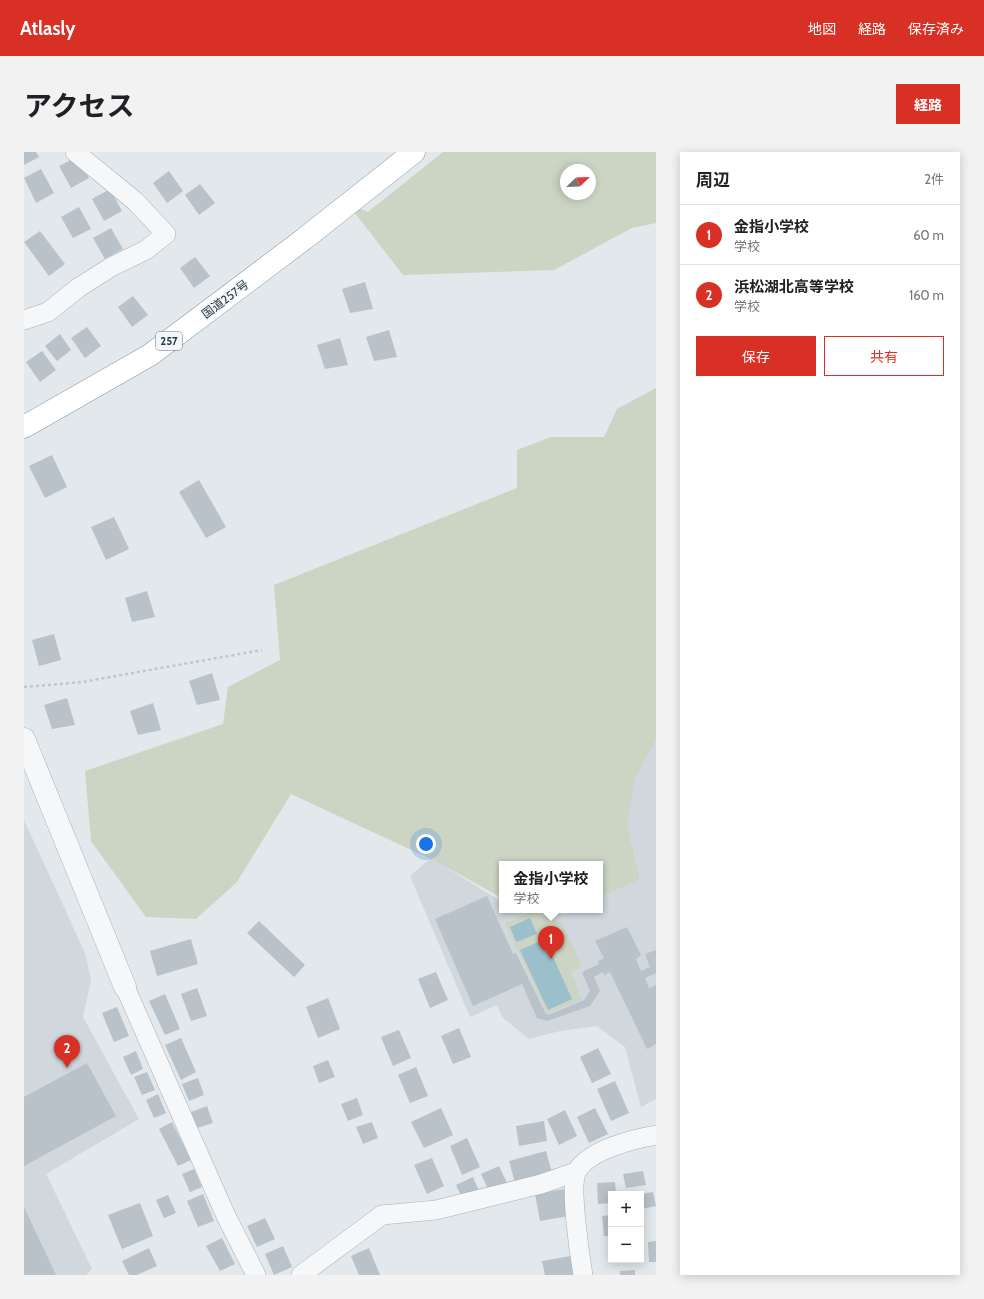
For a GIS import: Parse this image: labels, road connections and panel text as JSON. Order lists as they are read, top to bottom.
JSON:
{
  "streets": {
    "highway": ["国道257号", "257"]
  },
  "north": "top right",
  "page": {
    "header": "Atlasly",
    "nav": ["地図", "経路", "保存済み"],
    "title": "アクセス",
    "buttons": [
      "経路",
      ["保存", "共有"]
    ],
    "heading": ["周辺", "2件"],
    "list": [
      {
        "mark": "1",
        "name": "金指小学校",
        "note": "学校",
        "value": "60 m"
      },
      {
        "mark": "2",
        "name": "浜松湖北高等学校",
        "note": "学校",
        "value": "160 m"
      }
    ],
    "popup": ["金指小学校", "学校"],
    "pins": ["1", "2"],
    "map_buttons": ["+", "−"]
  }
}
